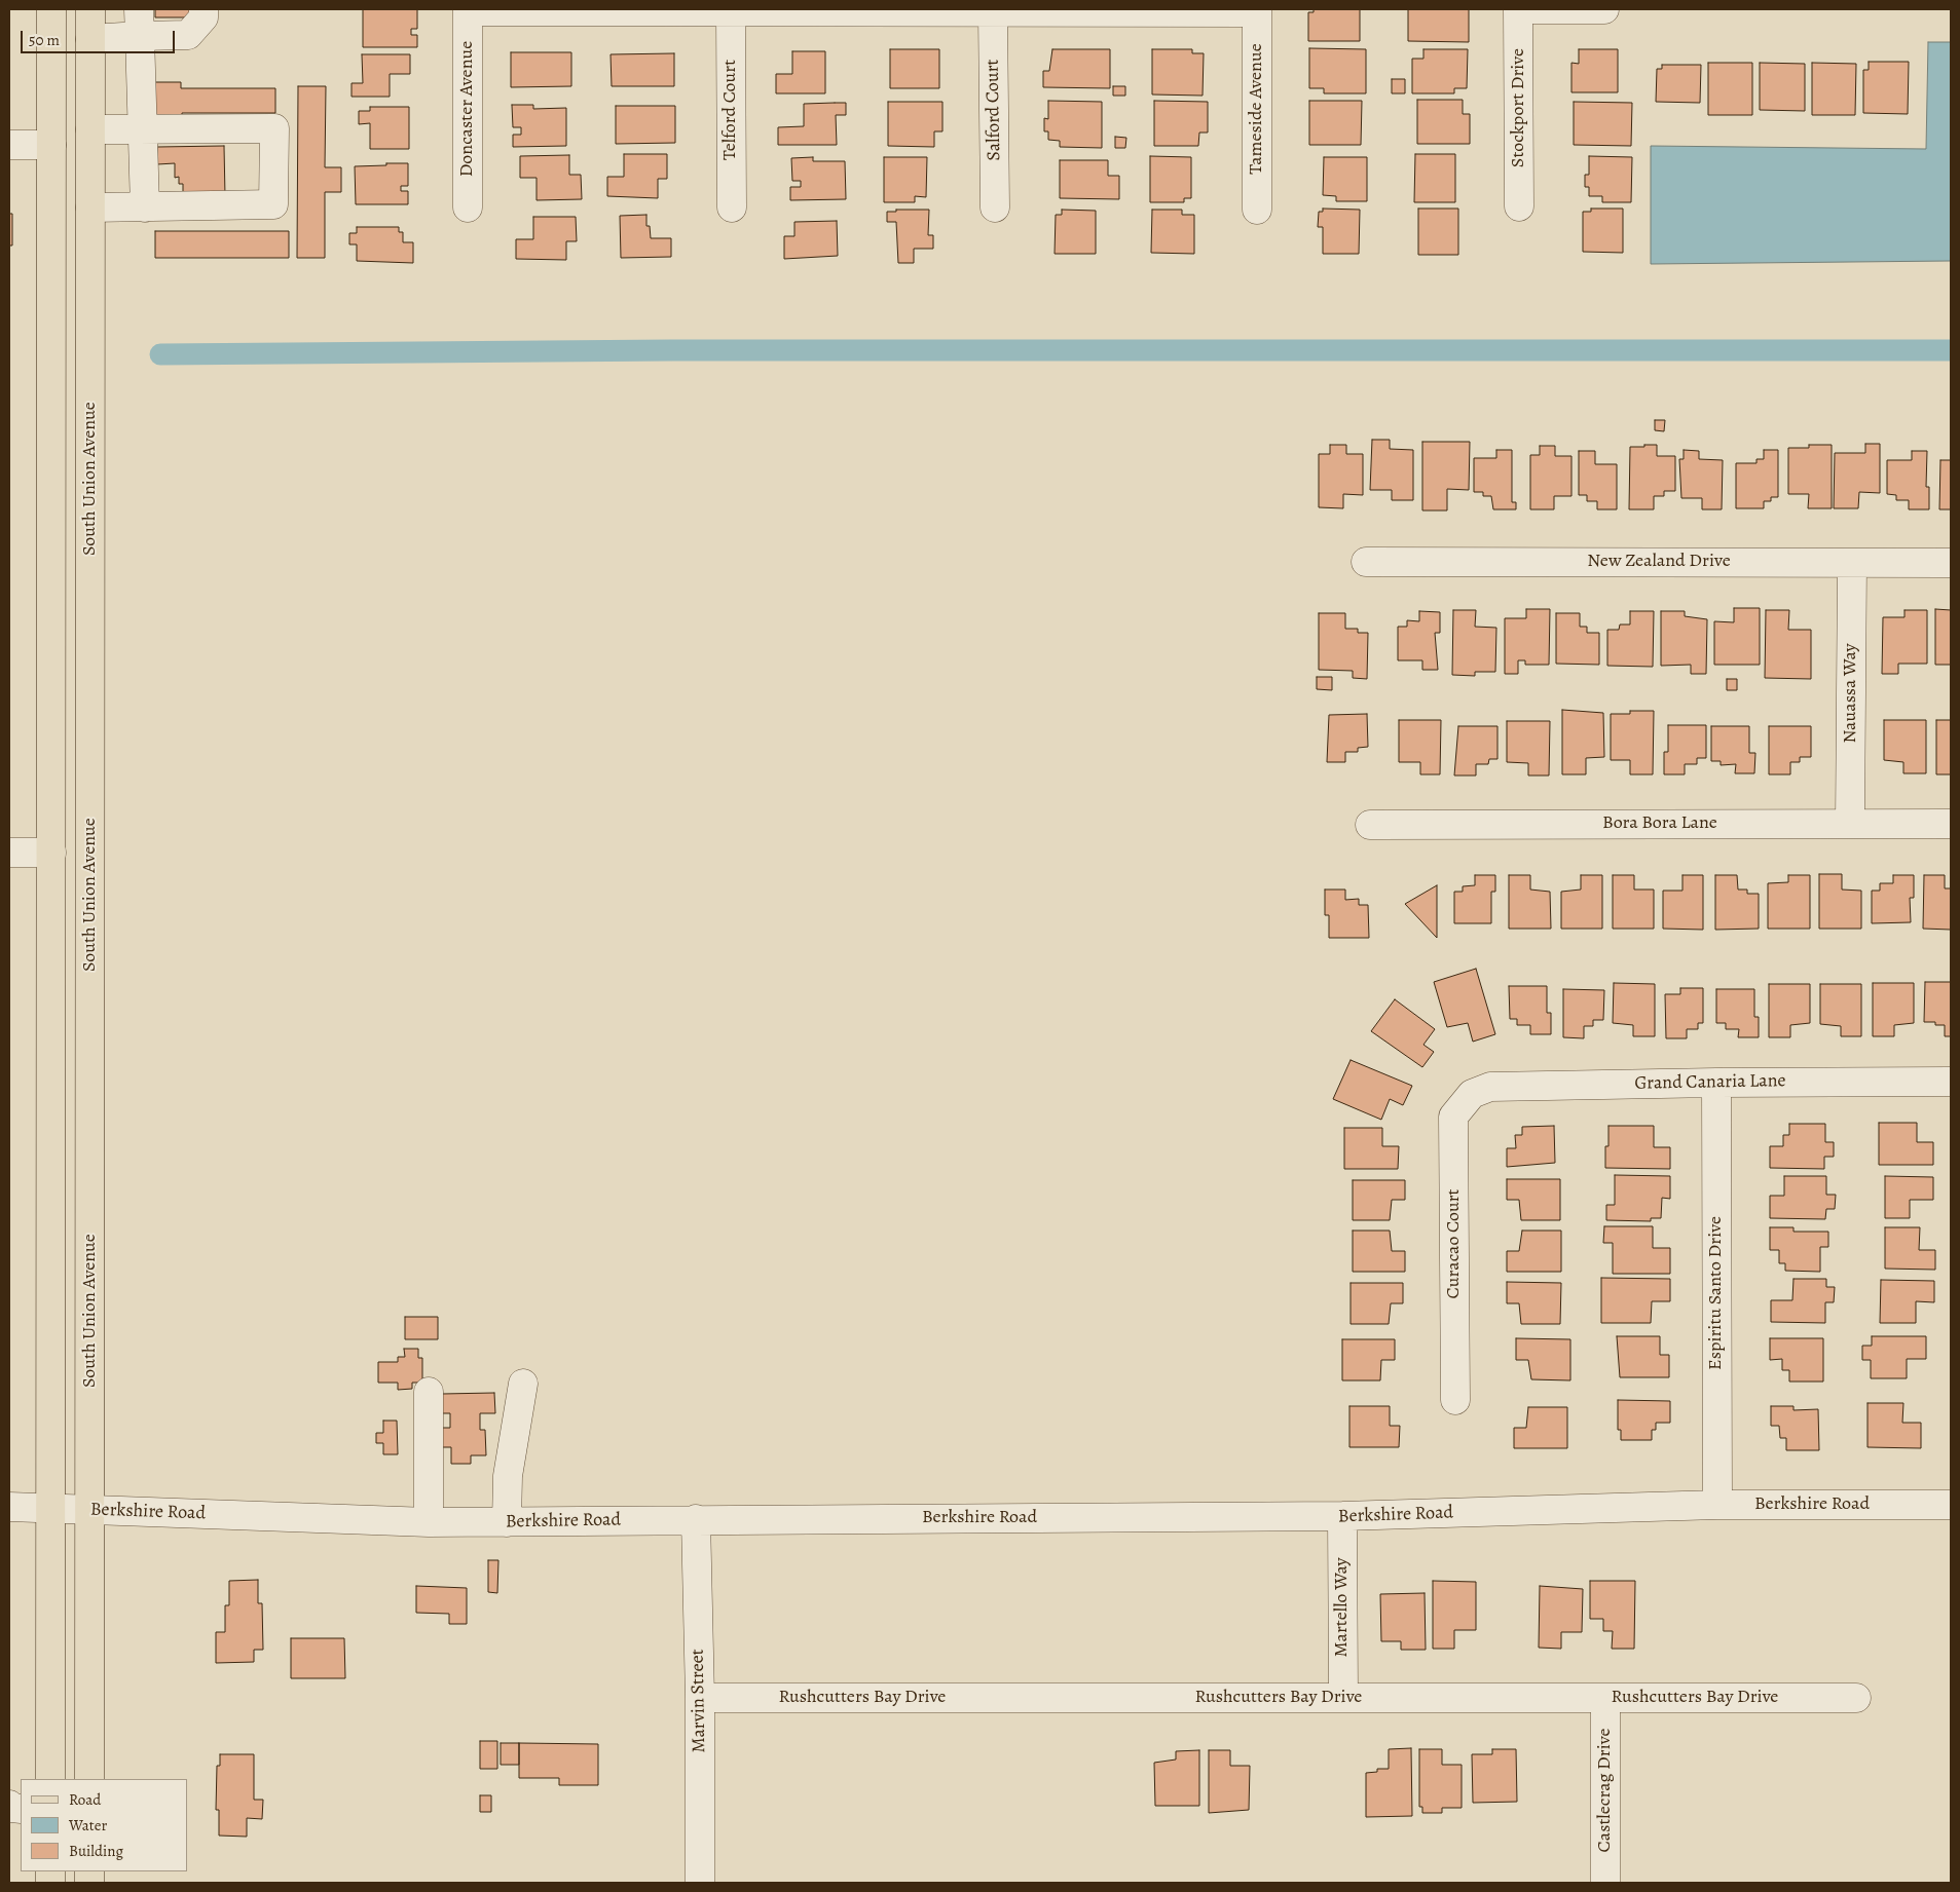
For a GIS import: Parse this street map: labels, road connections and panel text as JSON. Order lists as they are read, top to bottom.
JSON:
{
  "streets": {
    "main road": ["South Union Avenue"],
    "street": [
      "Stockport Drive",
      "Doncaster Avenue",
      "Tameside Avenue",
      "Telford Court",
      "Salford Court",
      "New Zealand Drive",
      "Nauassa Way",
      "Bora Bora Lane",
      "Grand Canaria Lane",
      "Curacao Court",
      "Espiritu Santo Drive",
      "Berkshire Road",
      "Martello Way",
      "Rushcutters Bay Drive",
      "Marvin Street",
      "Castlecrag Drive"
    ]
  },
  "crossings": [
    ["South Union Avenue", "Berkshire Road"],
    ["New Zealand Drive", "Nauassa Way"],
    ["Nauassa Way", "Bora Bora Lane"],
    ["Grand Canaria Lane", "Curacao Court"],
    ["Grand Canaria Lane", "Espiritu Santo Drive"],
    ["Espiritu Santo Drive", "Berkshire Road"],
    ["Berkshire Road", "Martello Way"],
    ["Berkshire Road", "Marvin Street"],
    ["Martello Way", "Rushcutters Bay Drive"],
    ["Rushcutters Bay Drive", "Marvin Street"],
    ["Rushcutters Bay Drive", "Castlecrag Drive"]
  ],
  "legend": ["Road", "Water", "Building"],
  "scale_bar": "50 m"
}
